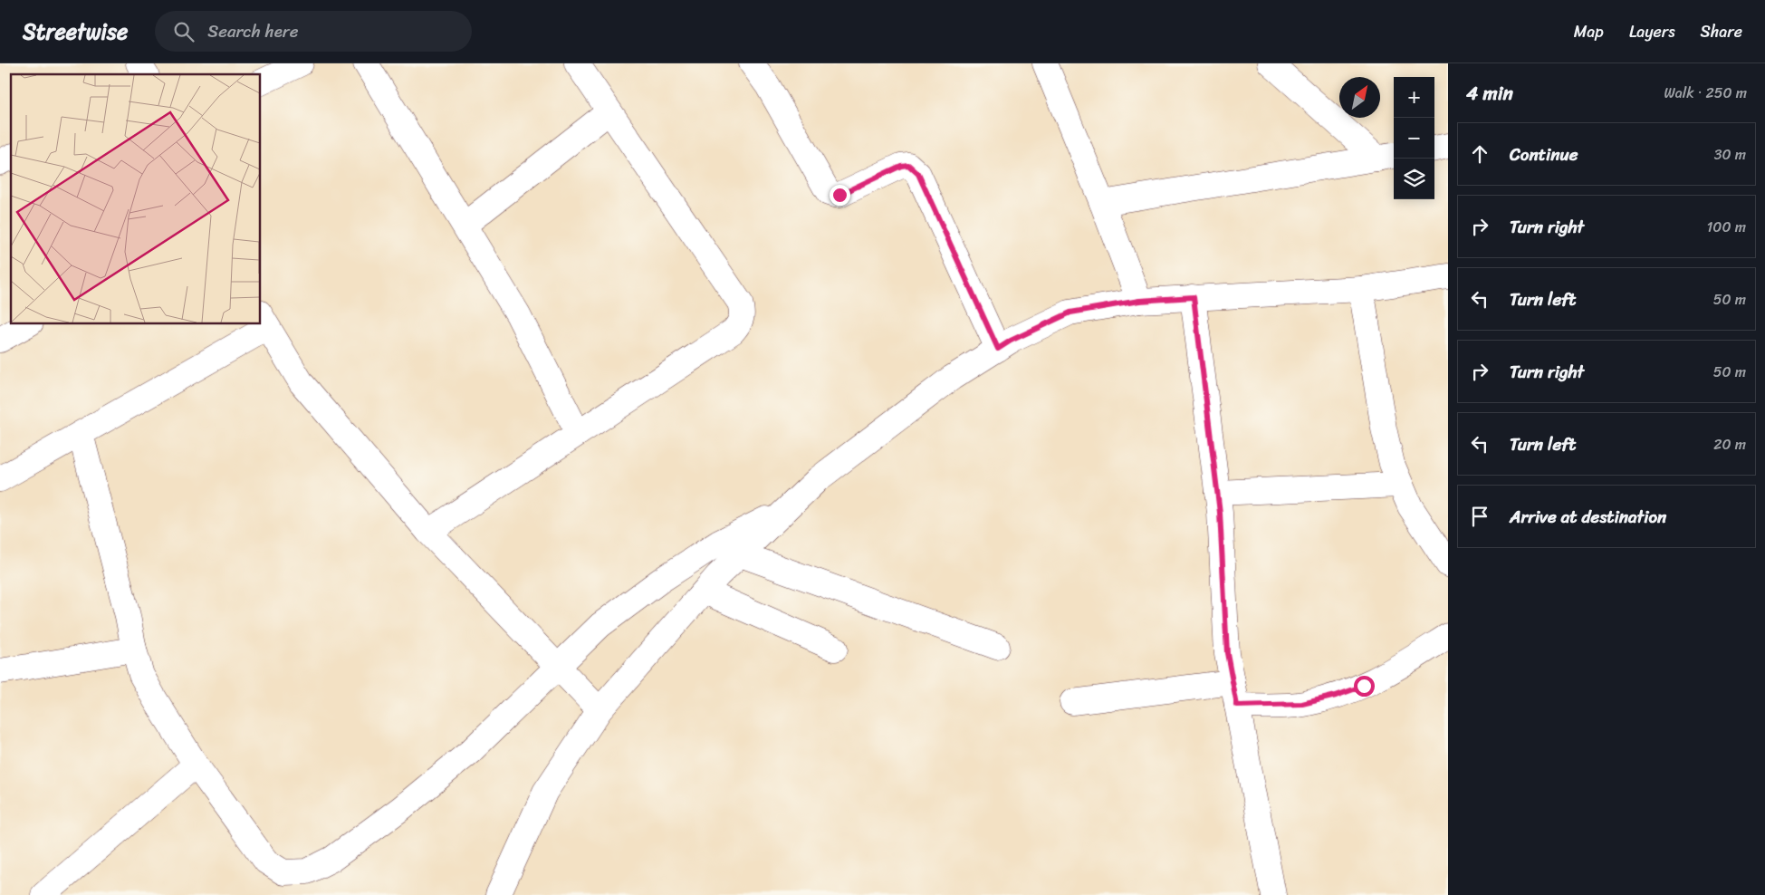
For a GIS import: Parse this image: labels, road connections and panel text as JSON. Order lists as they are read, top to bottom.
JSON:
{
  "north": "top right",
  "page": {
    "header": "Streetwise",
    "search": "Search here",
    "nav": ["Map", "Layers", "Share"],
    "heading": ["4 min", "Walk · 250 m"],
    "map_buttons": ["+", "−"],
    "list": [
      ["Continue", "30 m"],
      ["Turn right", "100 m"],
      ["Turn left", "50 m"],
      ["Turn right", "50 m"],
      ["Turn left", "20 m"],
      "Arrive at destination"
    ]
  }
}
